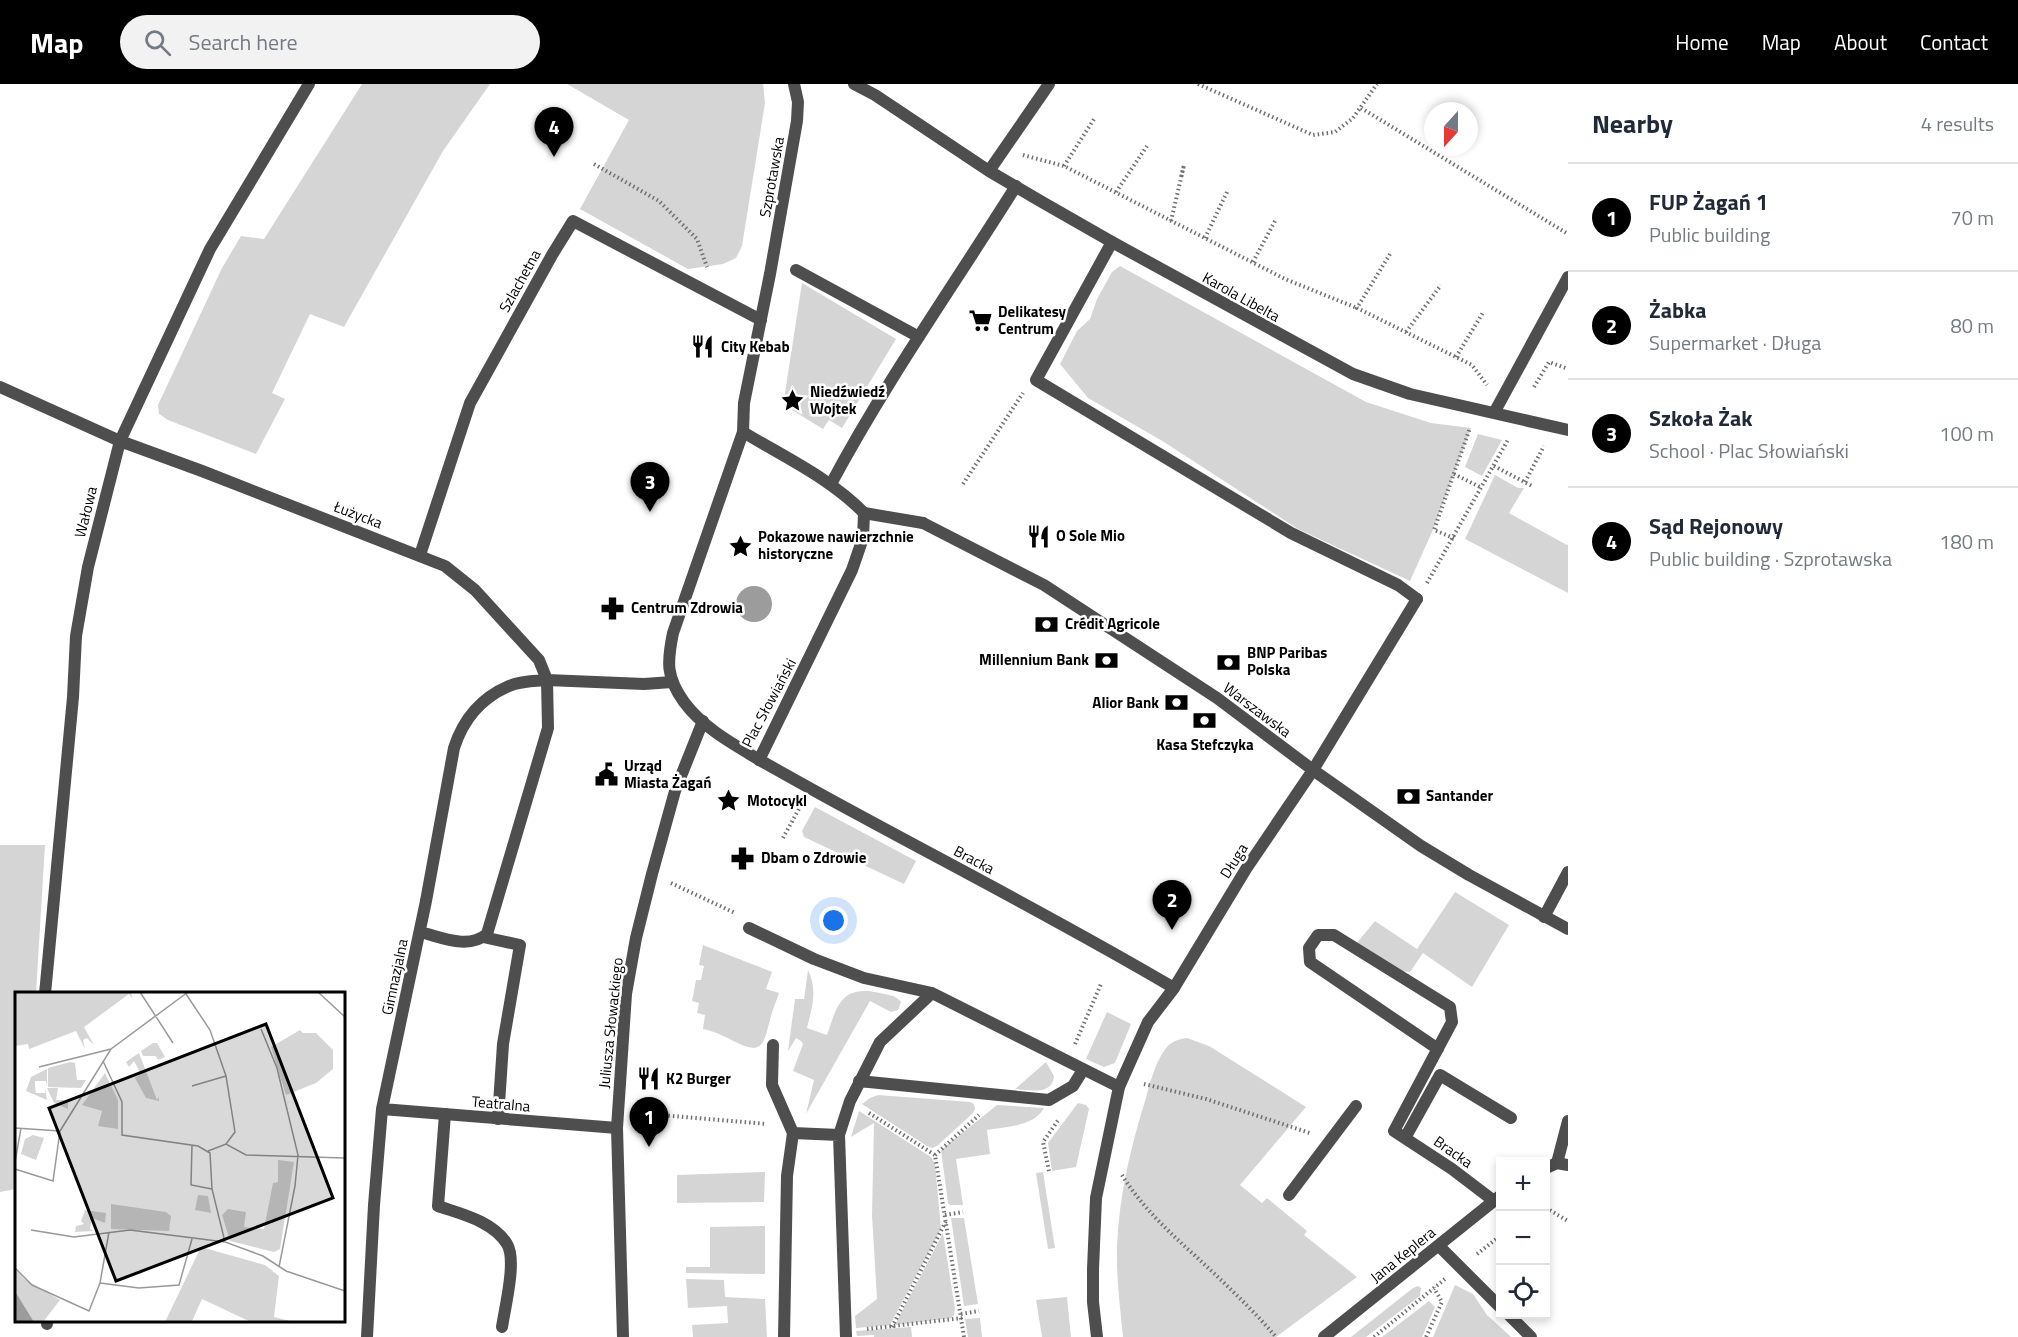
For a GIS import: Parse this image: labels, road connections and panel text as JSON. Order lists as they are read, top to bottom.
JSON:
{
  "streets": {
    "street": [
      "Szprotawska",
      "Szlachetna",
      "Karola Libelta",
      "Wałowa",
      "Łużycka",
      "Plac Słowiański",
      "Warszawska",
      "Bracka",
      "Długa",
      "Gimnazjalna",
      "Juliusza Słowackiego",
      "Teatralna",
      "Jana Keplera"
    ]
  },
  "crossings": [
    ["Szprotawska", "Szlachetna"],
    ["Szlachetna", "Łużycka"],
    ["Wałowa", "Łużycka"],
    ["Łużycka", "Gimnazjalna"],
    ["Plac Słowiański", "Warszawska"],
    ["Plac Słowiański", "Bracka"],
    ["Plac Słowiański", "Juliusza Słowackiego"],
    ["Warszawska", "Długa"],
    ["Bracka", "Długa"],
    ["Gimnazjalna", "Teatralna"],
    ["Juliusza Słowackiego", "Teatralna"]
  ],
  "places": {
    "supermarket": ["Delikatesy Centrum"],
    "restaurant": ["City Kebab", "O Sole Mio", "K2 Burger"],
    "place": ["Niedźwiedź Wojtek", "Pokazowe nawierzchnie historyczne", "Motocykl"],
    "pharmacy": ["Centrum Zdrowia", "Dbam o Zdrowie"],
    "bank": [
      "Crédit Agricole",
      "Millennium Bank",
      "BNP Paribas Polska",
      "Alior Bank",
      "Kasa Stefczyka",
      "Santander"
    ],
    "public building": ["Urząd Miasta Żagań"]
  },
  "north": "bottom",
  "page": {
    "header": "Map",
    "search": "Search here",
    "nav": [
      "Home",
      "Map",
      "About",
      "Contact"
    ],
    "heading": ["Nearby", "4 results"],
    "pins": [
      "4",
      "3",
      "2",
      "1"
    ],
    "list": [
      {
        "mark": "1",
        "name": "FUP Żagań 1",
        "note": "Public building",
        "value": "70 m"
      },
      {
        "mark": "2",
        "name": "Żabka",
        "note": "Supermarket · Długa",
        "value": "80 m"
      },
      {
        "mark": "3",
        "name": "Szkoła Żak",
        "note": "School · Plac Słowiański",
        "value": "100 m"
      },
      {
        "mark": "4",
        "name": "Sąd Rejonowy",
        "note": "Public building · Szprotawska",
        "value": "180 m"
      }
    ],
    "map_buttons": ["+", "−"]
  }
}
